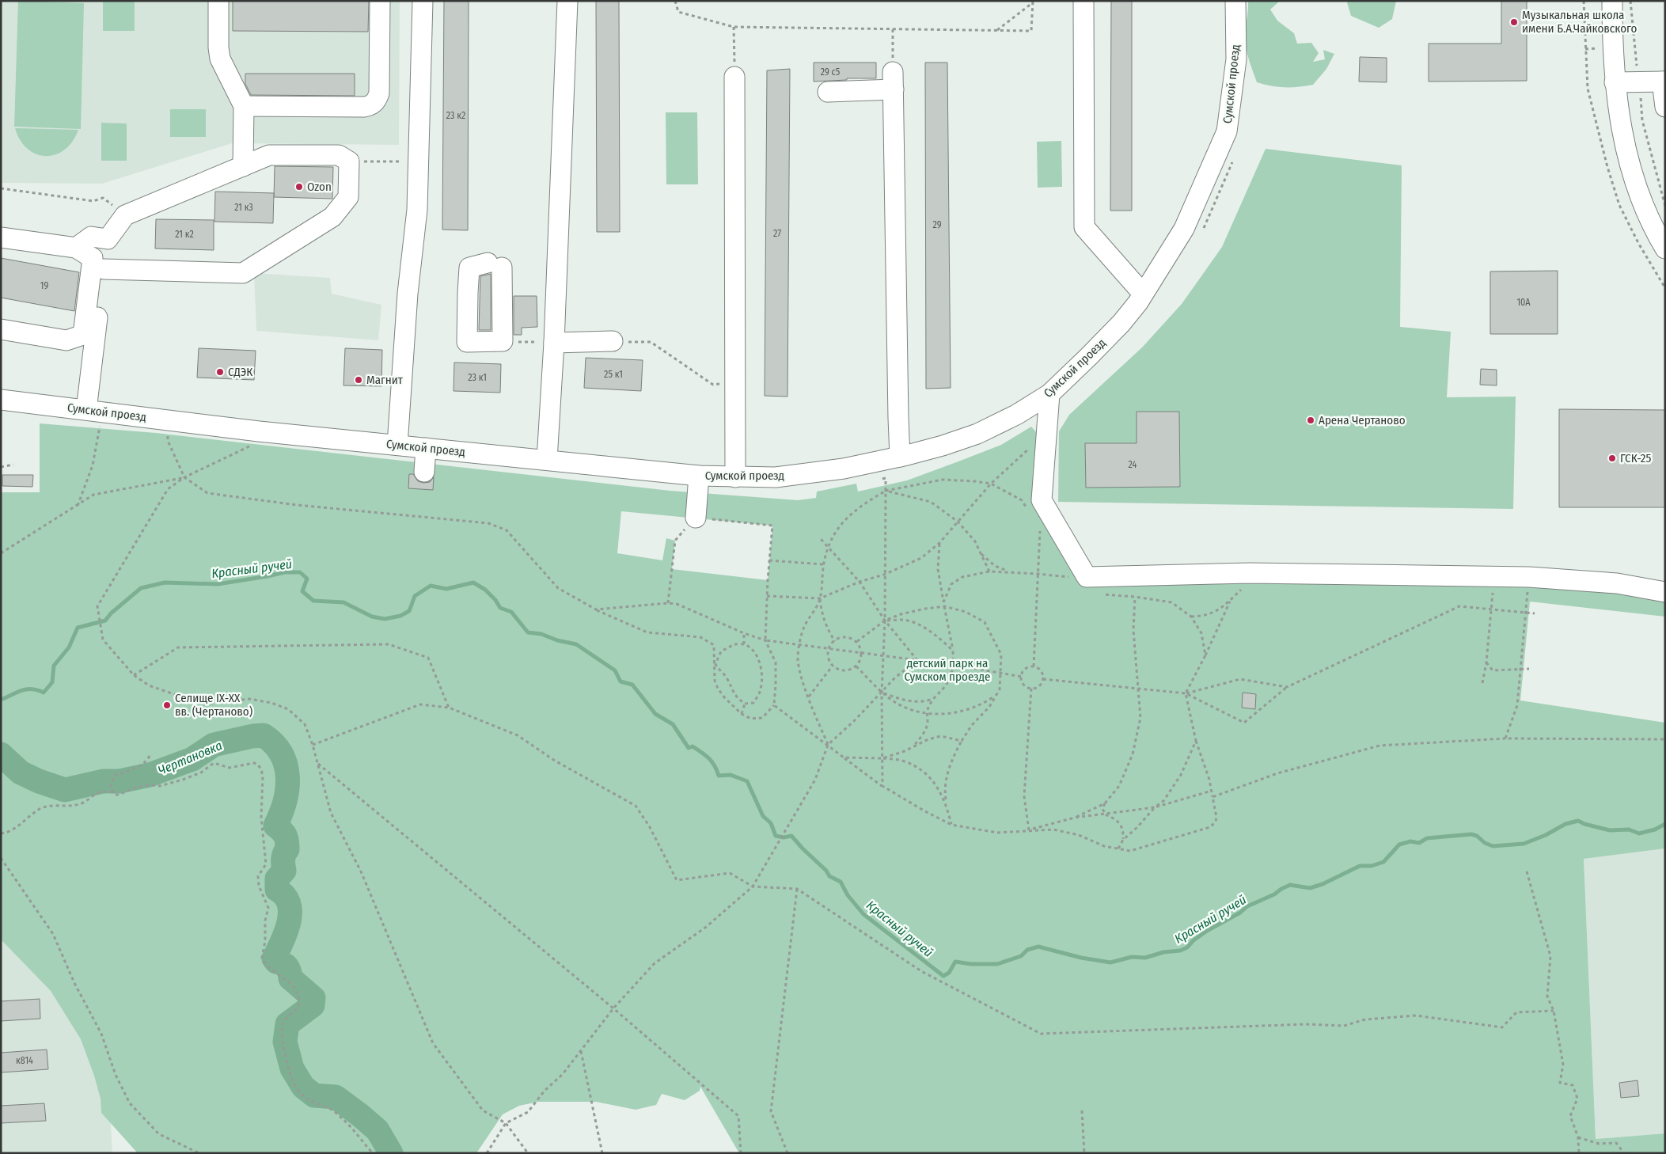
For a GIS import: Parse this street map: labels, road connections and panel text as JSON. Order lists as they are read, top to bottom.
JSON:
{
  "streets": {
    "street": ["Сумской проезд"]
  },
  "water": ["Красный ручей", "Чертановка"],
  "parks": ["детский парк на Сумском проезде"],
  "places": [
    "Музыкальная школа имени Б.А.Чайковского",
    "Ozon",
    "СДЭК",
    "Магнит",
    "Арена Чертаново",
    "ГСК-25",
    "Селище IX-XX вв. (Чертаново)"
  ],
  "house_numbers": [
    "29 с5",
    "23 к2",
    "21 к3",
    "29",
    "27",
    "21 к2",
    "19",
    "10А",
    "25 к1",
    "23 к1",
    "24",
    "к814"
  ]
}
